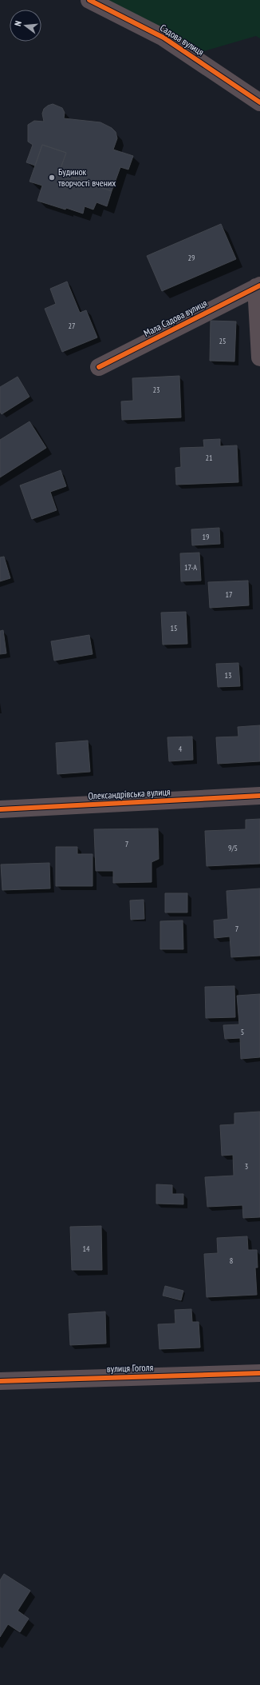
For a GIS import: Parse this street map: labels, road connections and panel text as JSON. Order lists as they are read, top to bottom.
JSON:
{
  "streets": {
    "street": [
      "Садова вулиця",
      "Мала Садова вулиця",
      "Олександрівська вулиця",
      "вулиця Гоголя"
    ]
  },
  "places": ["Будинок творчості вчених"],
  "house_numbers": [
    "29",
    "27",
    "25",
    "23",
    "21",
    "19",
    "17-А",
    "17",
    "15",
    "13",
    "4",
    "7",
    "9/5",
    "7",
    "5",
    "3",
    "14",
    "8"
  ],
  "north": "left"
}
